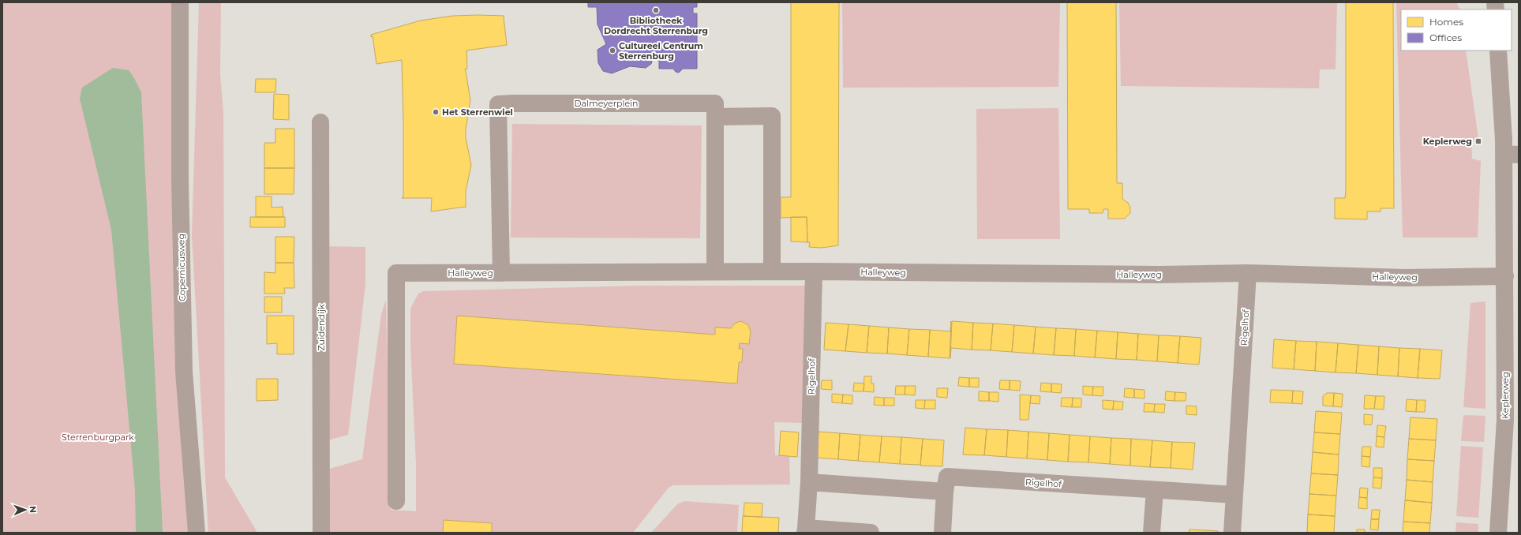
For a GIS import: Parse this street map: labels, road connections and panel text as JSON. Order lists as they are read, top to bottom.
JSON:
{
  "streets": {
    "street": [
      "Dalmeyerplein",
      "Copernicusweg",
      "Halleyweg",
      "Zuidendijk",
      "Rigelhof",
      "Keplerweg"
    ]
  },
  "crossings": [
    ["Dalmeyerplein", "Halleyweg"],
    ["Halleyweg", "Rigelhof"],
    ["Halleyweg", "Keplerweg"]
  ],
  "parks": ["Sterrenburgpark"],
  "places": {
    "other": ["Bibliotheek Dordrecht Sterrenburg", "Cultureel Centrum Sterrenburg", "Het Sterrenwiel"],
    "transit": ["Keplerweg"]
  },
  "legend": ["Homes", "Offices"],
  "north": "right"
}
